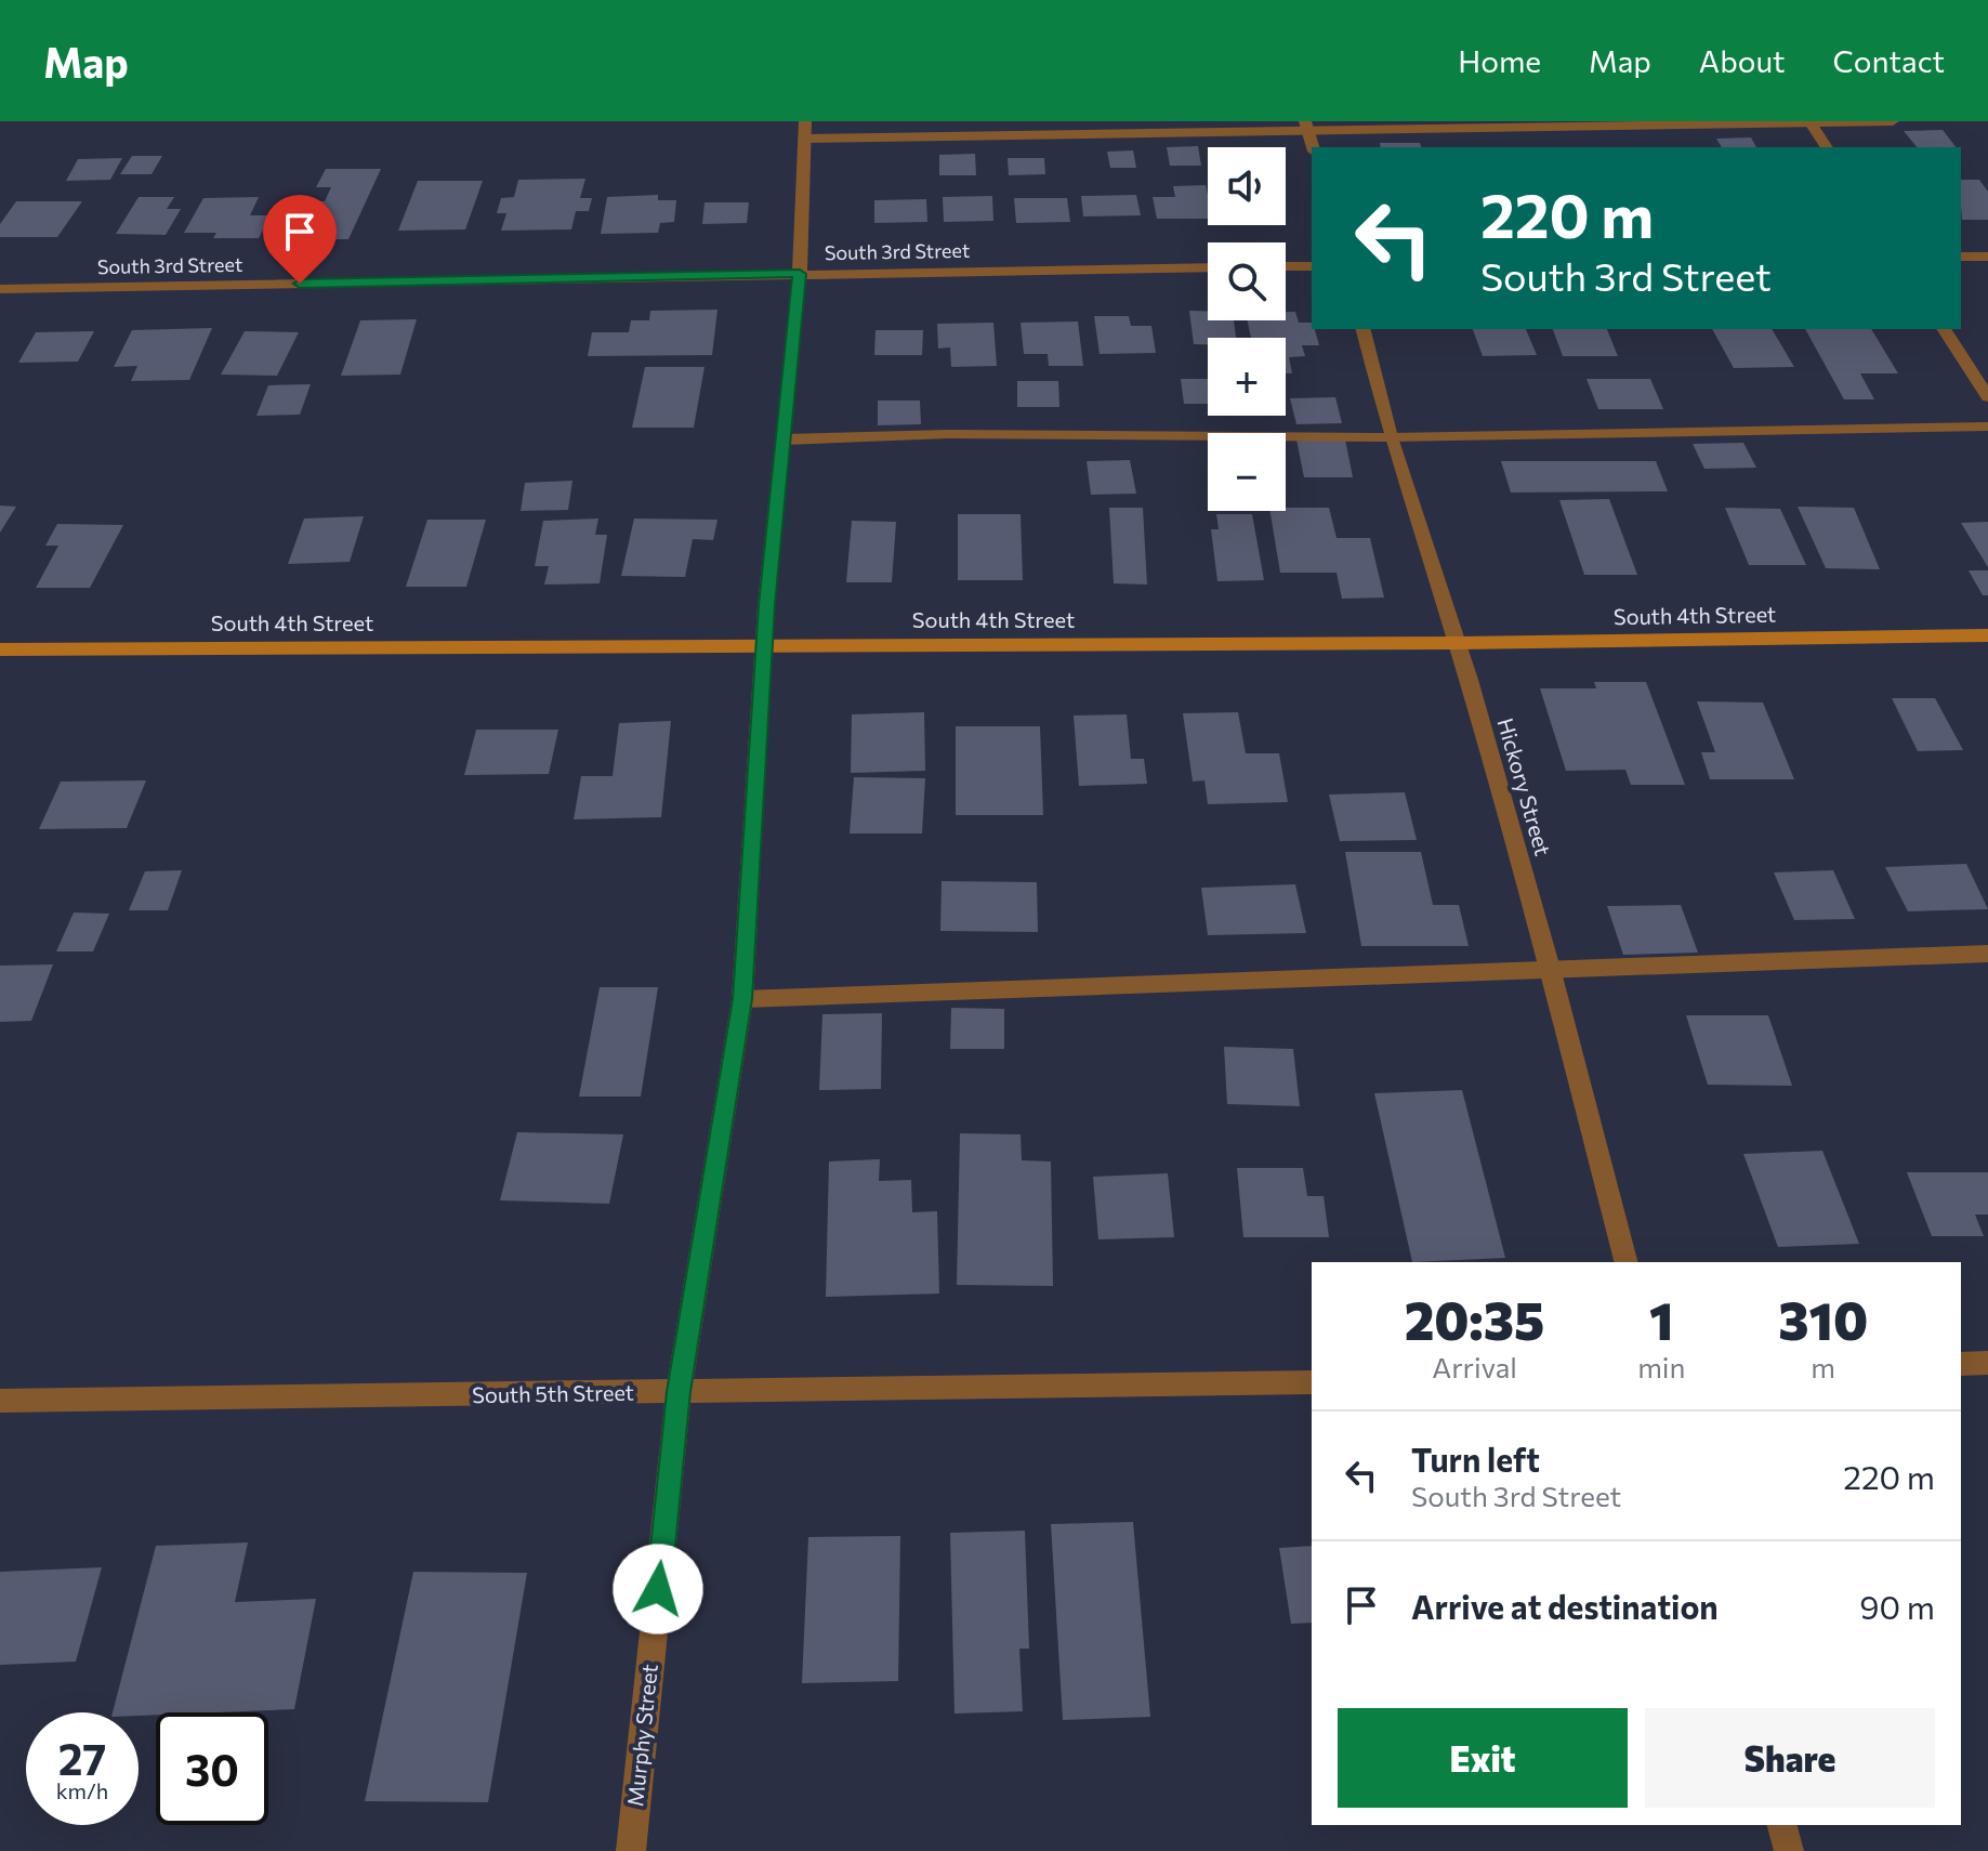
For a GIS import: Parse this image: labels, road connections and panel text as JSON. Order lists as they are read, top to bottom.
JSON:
{
  "streets": {
    "main road": ["South 4th Street"],
    "street": [
      "South 3rd Street",
      "Hickory Street",
      "South 5th Street",
      "Murphy Street"
    ]
  },
  "crossings": [
    ["South 3rd Street", "Murphy Street"],
    ["South 4th Street", "Hickory Street"],
    ["South 4th Street", "Murphy Street"],
    ["South 5th Street", "Murphy Street"]
  ],
  "page": {
    "header": "Map",
    "nav": [
      "Home",
      "Map",
      "About",
      "Contact"
    ],
    "map_buttons": ["+", "−"],
    "turn": ["220 m", "South 3rd Street"],
    "eta": [
      "20:35",
      "Arrival",
      "1",
      "min",
      "310",
      "m"
    ],
    "list": [
      {
        "name": "Turn left",
        "note": "South 3rd Street",
        "value": "220 m"
      },
      {
        "name": "Arrive at destination",
        "value": "90 m"
      }
    ],
    "buttons": ["Exit", "Share"],
    "speed": "27 km/h",
    "limit": "30"
  }
}
